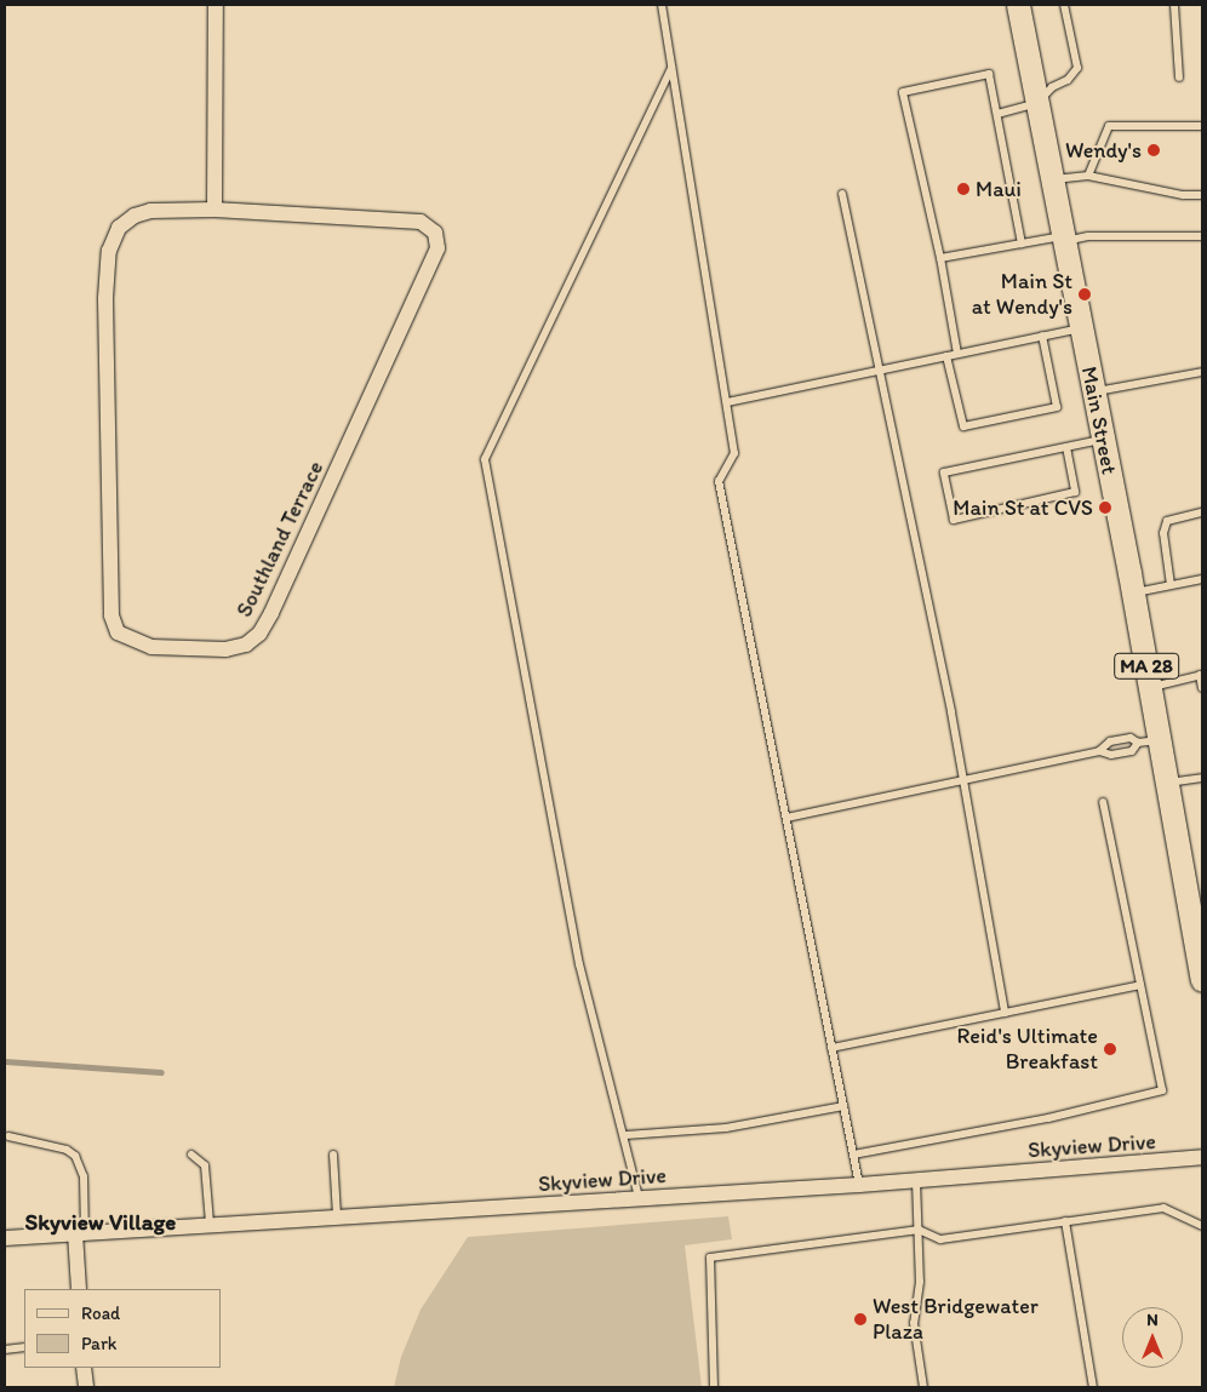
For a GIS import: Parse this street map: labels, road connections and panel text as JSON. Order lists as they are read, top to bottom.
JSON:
{
  "streets": {
    "main road": ["Main Street", "MA 28"],
    "street": ["Southland Terrace", "Skyview Drive"]
  },
  "districts": ["Skyview Village"],
  "places": [
    "Wendy's",
    "Maui",
    "Main St at Wendy's",
    "Main St at CVS",
    "Reid's Ultimate Breakfast",
    "West Bridgewater Plaza"
  ],
  "legend": ["Road", "Park"],
  "north": "top"
}
